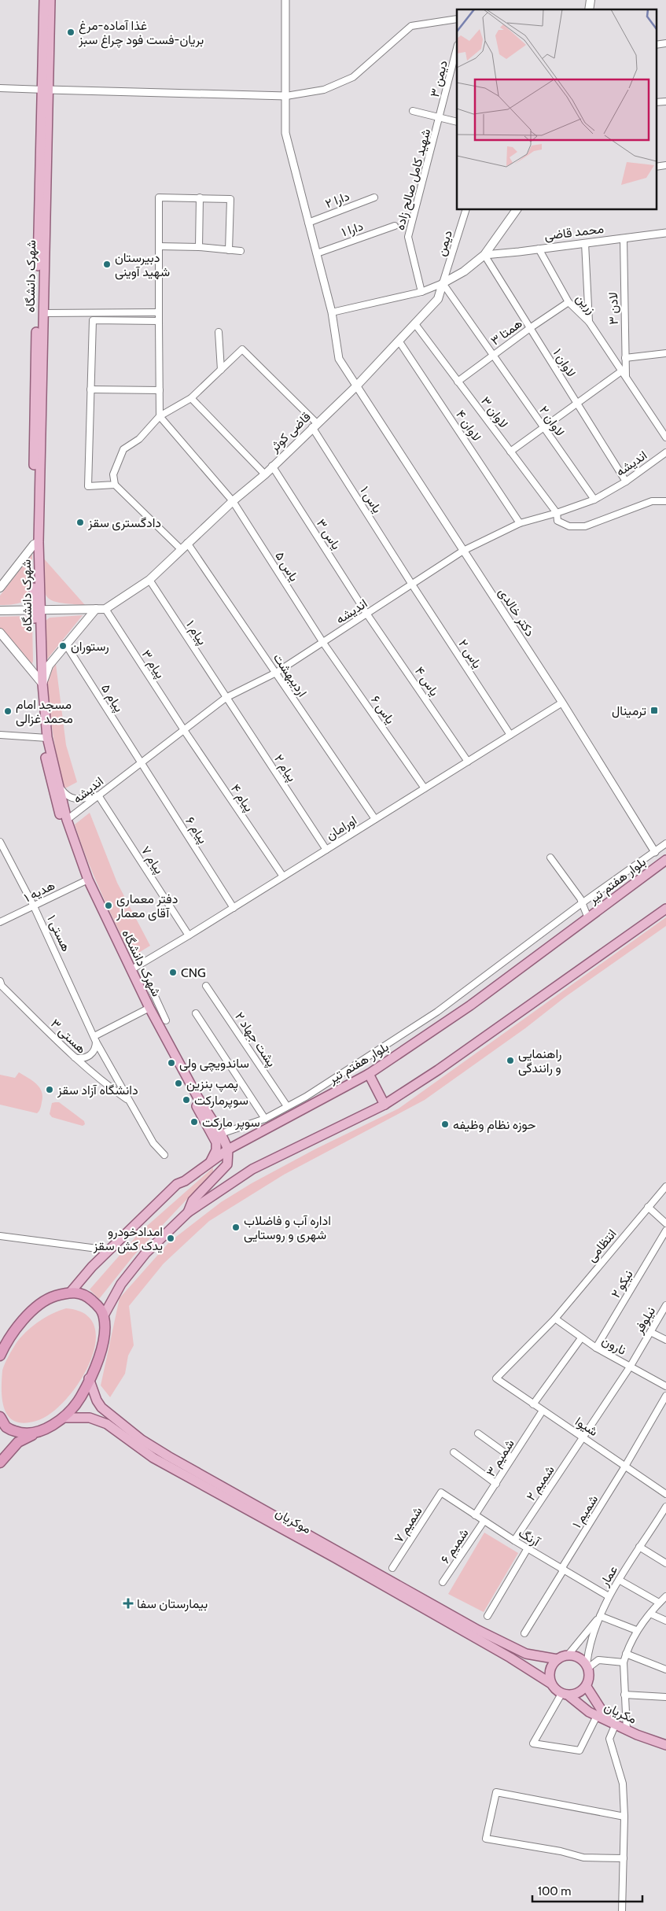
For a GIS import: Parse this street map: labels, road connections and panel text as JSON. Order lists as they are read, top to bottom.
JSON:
{
  "streets": {
    "main road": [
      "شهرک دانشگاه",
      "قاضی کوثر",
      "بلوار هفتم تیر",
      "موکریان",
      "مکریان"
    ],
    "street": [
      "دیمن ۳",
      "شهید کامل صالح زاده",
      "دارا ۲",
      "دارا ۱",
      "محمد قاضی",
      "دیمن",
      "زرین",
      "لادن ۳",
      "همتا ۳",
      "لاوان ۱",
      "لاوان ۳",
      "لاوان ۲",
      "لاوان ۴",
      "اندیشه",
      "یاس ۱",
      "یاس ۳",
      "یاس ۵",
      "دکتر خالدی",
      "پیام ۱",
      "یاس ۲",
      "پیام ۳",
      "اردیبهشت",
      "یاس ۴",
      "پیام ۵",
      "یاس ۶",
      "پیام ۲",
      "پیام ۴",
      "اورامان",
      "پیام ۶",
      "پیام ۷",
      "هدیه ۱",
      "هستی ۱",
      "هستی ۳",
      "پشت جهاد ۲",
      "انتظامی",
      "نیکو ۲",
      "نیلوفر",
      "نارون",
      "شیوا",
      "شمیم ۳",
      "شمیم ۲",
      "شمیم ۱",
      "شمیم ۷",
      "آرنگ",
      "شمیم ۶",
      "عمار"
    ]
  },
  "crossings": [
    ["دیمن ۳", "شهید کامل صالح زاده"],
    ["دارا ۲", "دکتر خالدی"],
    ["دارا ۱", "دکتر خالدی"],
    ["محمد قاضی", "زرین"],
    ["محمد قاضی", "لادن ۳"],
    ["محمد قاضی", "لاوان ۱"],
    ["دیمن", "لاوان ۲"],
    ["دیمن", "قاضی کوثر"],
    ["شهرک دانشگاه", "اندیشه"],
    ["شهرک دانشگاه", "اورامان"],
    ["شهرک دانشگاه", "بلوار هفتم تیر"],
    ["شهرک دانشگاه", "هدیه ۱"],
    ["زرین", "لادن ۳"],
    ["زرین", "همتا ۳"],
    ["همتا ۳", "لاوان ۱"],
    ["همتا ۳", "لاوان ۳"],
    ["همتا ۳", "لاوان ۲"],
    ["لاوان ۱", "اندیشه"],
    ["لاوان ۳", "قاضی کوثر"],
    ["لاوان ۳", "اندیشه"],
    ["لاوان ۲", "قاضی کوثر"],
    ["لاوان ۲", "اندیشه"],
    ["لاوان ۴", "قاضی کوثر"],
    ["لاوان ۴", "اندیشه"],
    ["قاضی کوثر", "یاس ۱"],
    ["قاضی کوثر", "یاس ۳"],
    ["قاضی کوثر", "یاس ۵"],
    ["قاضی کوثر", "دکتر خالدی"],
    ["قاضی کوثر", "پیام ۱"],
    ["قاضی کوثر", "پیام ۳"],
    ["قاضی کوثر", "اردیبهشت"],
    ["اندیشه", "یاس ۱"],
    ["اندیشه", "یاس ۳"],
    ["اندیشه", "یاس ۵"],
    ["اندیشه", "دکتر خالدی"],
    ["اندیشه", "پیام ۱"],
    ["اندیشه", "یاس ۲"],
    ["اندیشه", "پیام ۳"],
    ["اندیشه", "اردیبهشت"],
    ["اندیشه", "یاس ۴"],
    ["اندیشه", "پیام ۵"],
    ["اندیشه", "یاس ۶"],
    ["اندیشه", "پیام ۲"],
    ["اندیشه", "پیام ۴"],
    ["اندیشه", "پیام ۶"],
    ["اندیشه", "پیام ۷"],
    ["یاس ۱", "یاس ۲"],
    ["یاس ۳", "یاس ۴"],
    ["یاس ۵", "یاس ۶"],
    ["دکتر خالدی", "اورامان"],
    ["پیام ۱", "پیام ۲"],
    ["یاس ۲", "اورامان"],
    ["پیام ۳", "پیام ۴"],
    ["اردیبهشت", "اورامان"],
    ["یاس ۴", "اورامان"],
    ["پیام ۵", "پیام ۶"],
    ["یاس ۶", "اورامان"],
    ["پیام ۲", "اورامان"],
    ["پیام ۴", "اورامان"],
    ["اورامان", "پیام ۶"],
    ["اورامان", "پیام ۷"],
    ["هدیه ۱", "هستی ۱"],
    ["هستی ۱", "هستی ۳"],
    ["انتظامی", "نارون"],
    ["انتظامی", "شیوا"],
    ["نیکو ۲", "نارون"],
    ["نیلوفر", "نارون"],
    ["نیلوفر", "شیوا"],
    ["نیلوفر", "شمیم ۲"],
    ["شیوا", "شمیم ۳"],
    ["شیوا", "شمیم ۲"],
    ["شیوا", "شمیم ۱"],
    ["شمیم ۳", "آرنگ"],
    ["شمیم ۲", "آرنگ"],
    ["شمیم ۱", "آرنگ"],
    ["موکریان", "عمار"],
    ["موکریان", "مکریان"],
    ["شمیم ۷", "آرنگ"],
    ["آرنگ", "شمیم ۶"],
    ["آرنگ", "عمار"],
    ["عمار", "مکریان"]
  ],
  "places": {
    "other": [
      "غذا آماده-مرغ بریان-فست فود چراغ سبز",
      "دبیرستان شهید آوینی",
      "دادگستری سقز",
      "رستوران",
      "مسجد امام محمد غزالی",
      "دفتر معماری آقای معمار",
      "CNG",
      "راهنمایی و رانندگی",
      "ساندویچی ولی",
      "پمپ بنزین",
      "دانشگاه آزاد سقز",
      "سوپرمارکت",
      "سوپر مارکت",
      "حوزه نظام وظیفه",
      "اداره آب و فاضلاب شهری و روستایی",
      "امدادخودرو یدک کش سقز"
    ],
    "transit": ["ترمینال"],
    "health": ["بیمارستان سفا"]
  },
  "scale_bar": "100 m"
}
